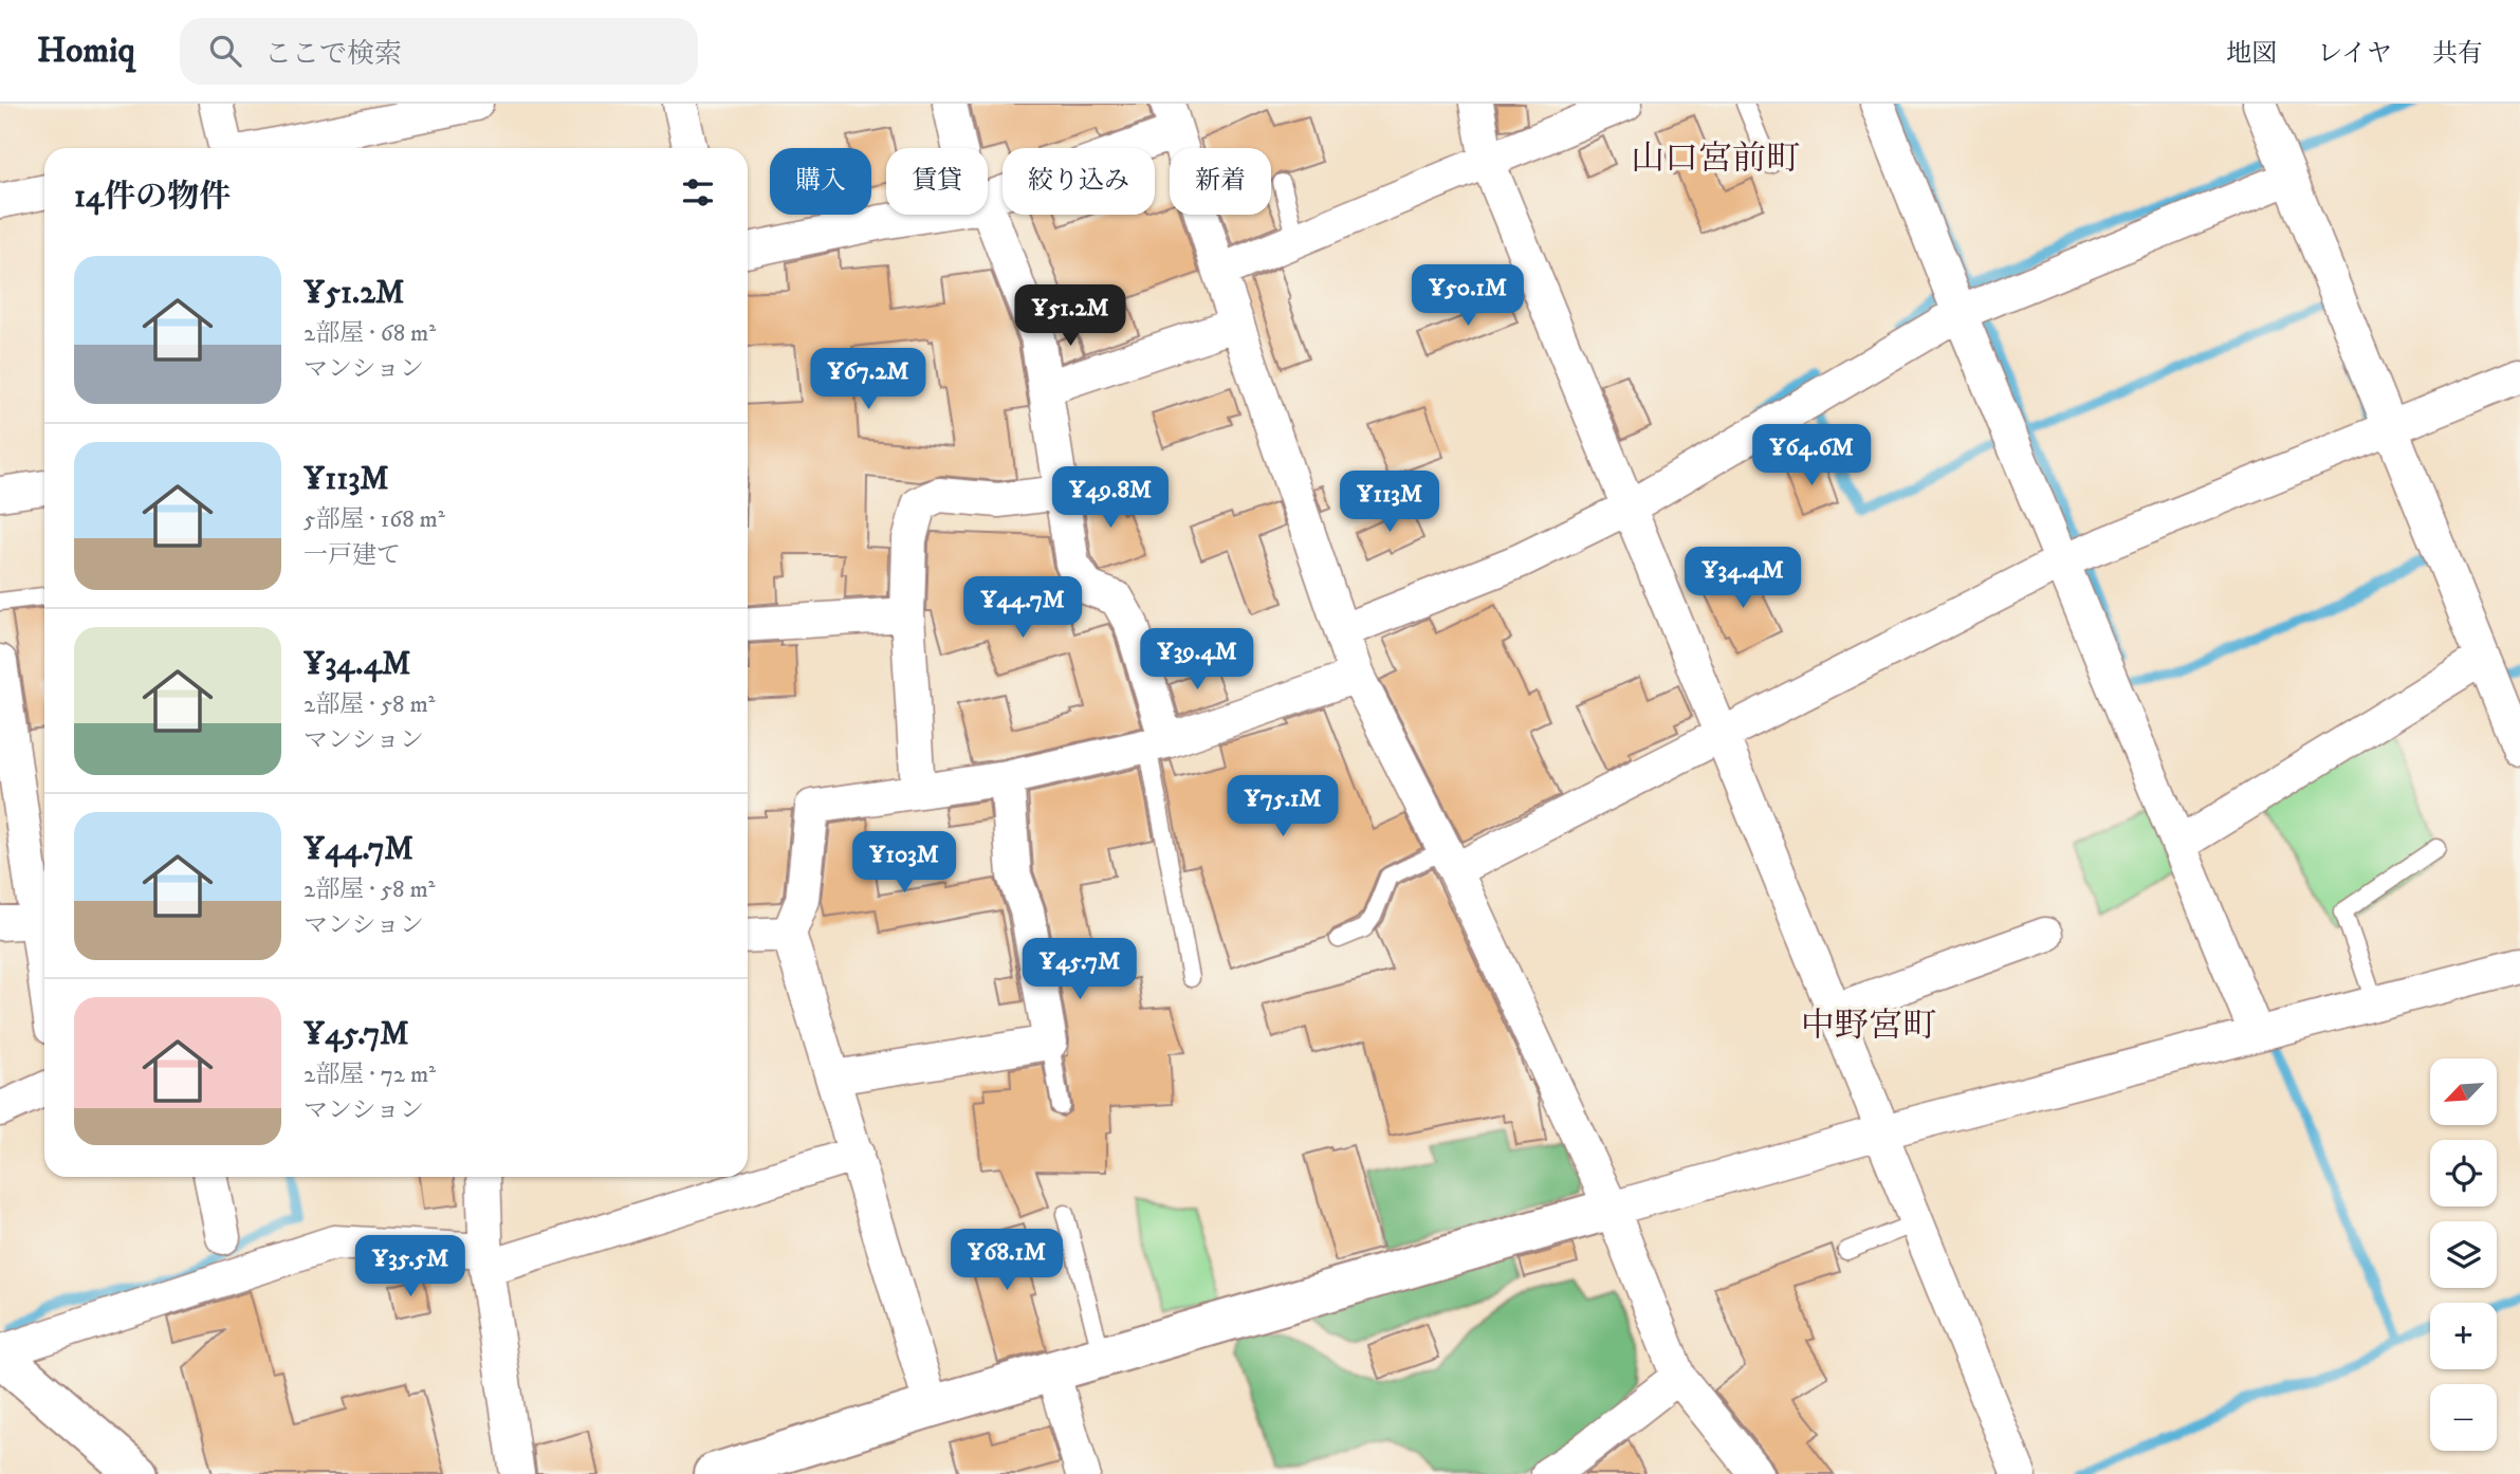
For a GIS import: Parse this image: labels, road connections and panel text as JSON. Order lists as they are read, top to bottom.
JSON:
{
  "districts": ["山口宮前町", "中野宮町"],
  "north": "bottom left",
  "page": {
    "header": "Homiq",
    "search": "ここで検索",
    "nav": ["地図", "レイヤ", "共有"],
    "chip": [
      "購入",
      "賃貸",
      "絞り込み",
      "新着"
    ],
    "heading": "14件の物件",
    "list": [
      {
        "name": "¥51.2M",
        "note": "2部屋 · 68 m² · マンション"
      },
      {
        "name": "¥113M",
        "note": "5部屋 · 168 m² · 一戸建て"
      },
      {
        "name": "¥34.4M",
        "note": "2部屋 · 58 m² · マンション"
      },
      {
        "name": "¥44.7M",
        "note": "2部屋 · 58 m² · マンション"
      },
      {
        "name": "¥45.7M",
        "note": "2部屋 · 72 m² · マンション"
      }
    ],
    "price": [
      "¥50.1M",
      "¥51.2M",
      "¥67.2M",
      "¥64.6M",
      "¥49.8M",
      "¥113M",
      "¥34.4M",
      "¥44.7M",
      "¥39.4M",
      "¥75.1M",
      "¥103M",
      "¥45.7M",
      "¥68.1M",
      "¥35.5M"
    ],
    "map_buttons": ["+", "−"]
  }
}
